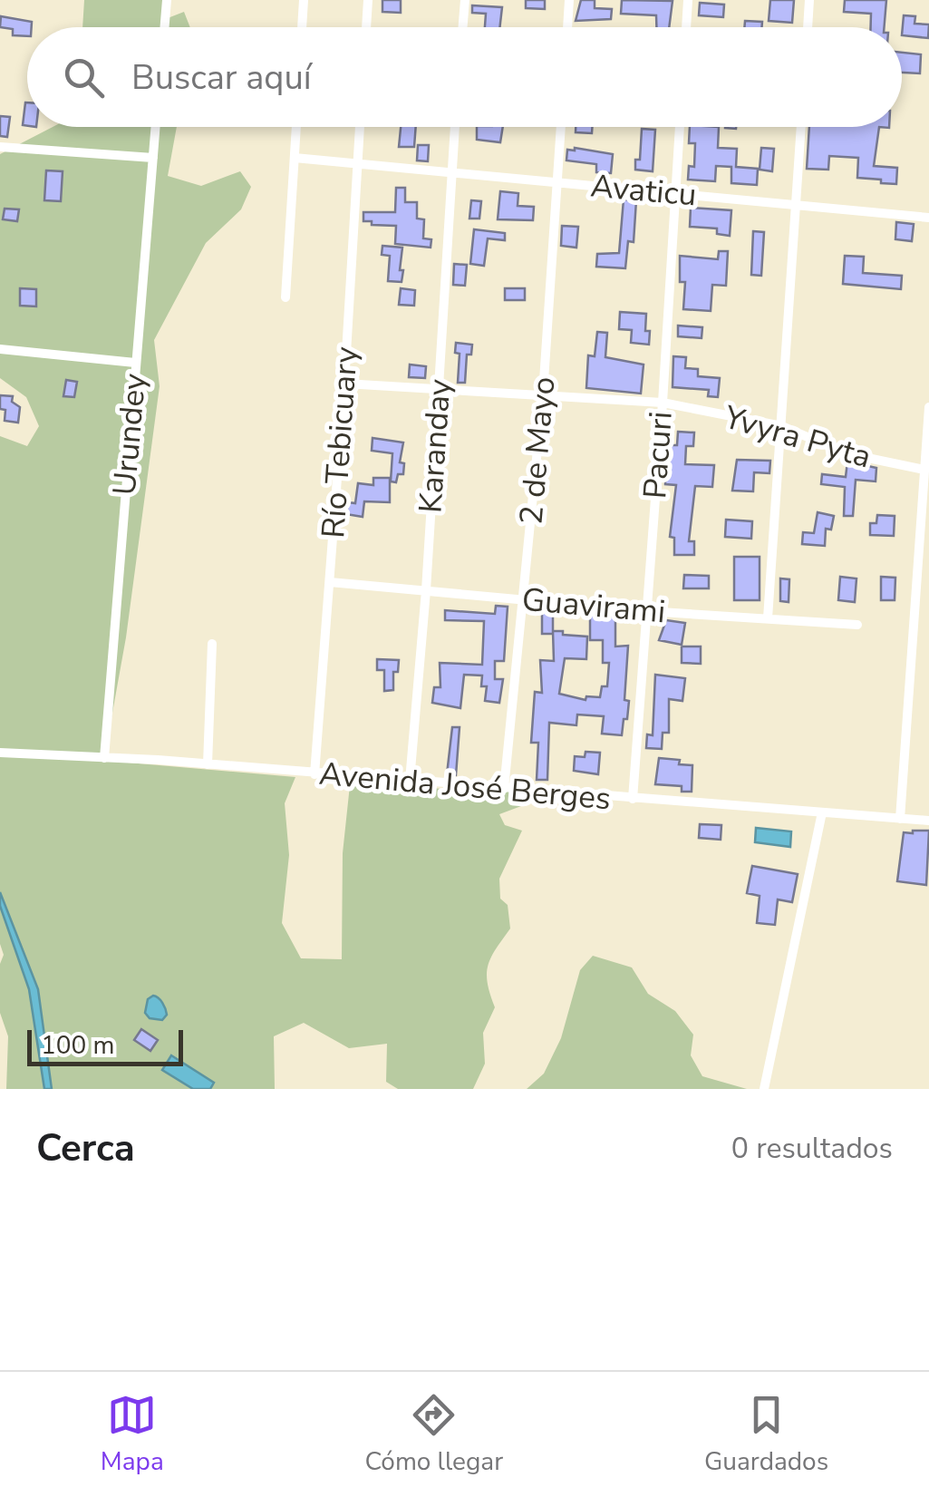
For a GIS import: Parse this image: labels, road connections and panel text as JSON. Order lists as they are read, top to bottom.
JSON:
{
  "streets": {
    "street": [
      "Avaticu",
      "Urundey",
      "Yvyra Pyta",
      "Río Tebicuary",
      "Karanday",
      "2 de Mayo",
      "Pacuri",
      "Guavirami",
      "Avenida José Berges"
    ]
  },
  "crossings": [
    ["Avaticu", "Río Tebicuary"],
    ["Avaticu", "Karanday"],
    ["Avaticu", "2 de Mayo"],
    ["Avaticu", "Pacuri"],
    ["Urundey", "Avenida José Berges"],
    ["Yvyra Pyta", "Río Tebicuary"],
    ["Yvyra Pyta", "Karanday"],
    ["Yvyra Pyta", "2 de Mayo"],
    ["Yvyra Pyta", "Pacuri"],
    ["Río Tebicuary", "Guavirami"],
    ["Río Tebicuary", "Avenida José Berges"],
    ["Karanday", "Guavirami"],
    ["Karanday", "Avenida José Berges"],
    ["2 de Mayo", "Guavirami"],
    ["2 de Mayo", "Avenida José Berges"],
    ["Pacuri", "Guavirami"],
    ["Pacuri", "Avenida José Berges"]
  ],
  "scale_bar": "100 m",
  "page": {
    "search": "Buscar aquí",
    "scale": "100 m",
    "heading": ["Cerca", "0 resultados"],
    "nav": ["Mapa", "Cómo llegar", "Guardados"]
  }
}
